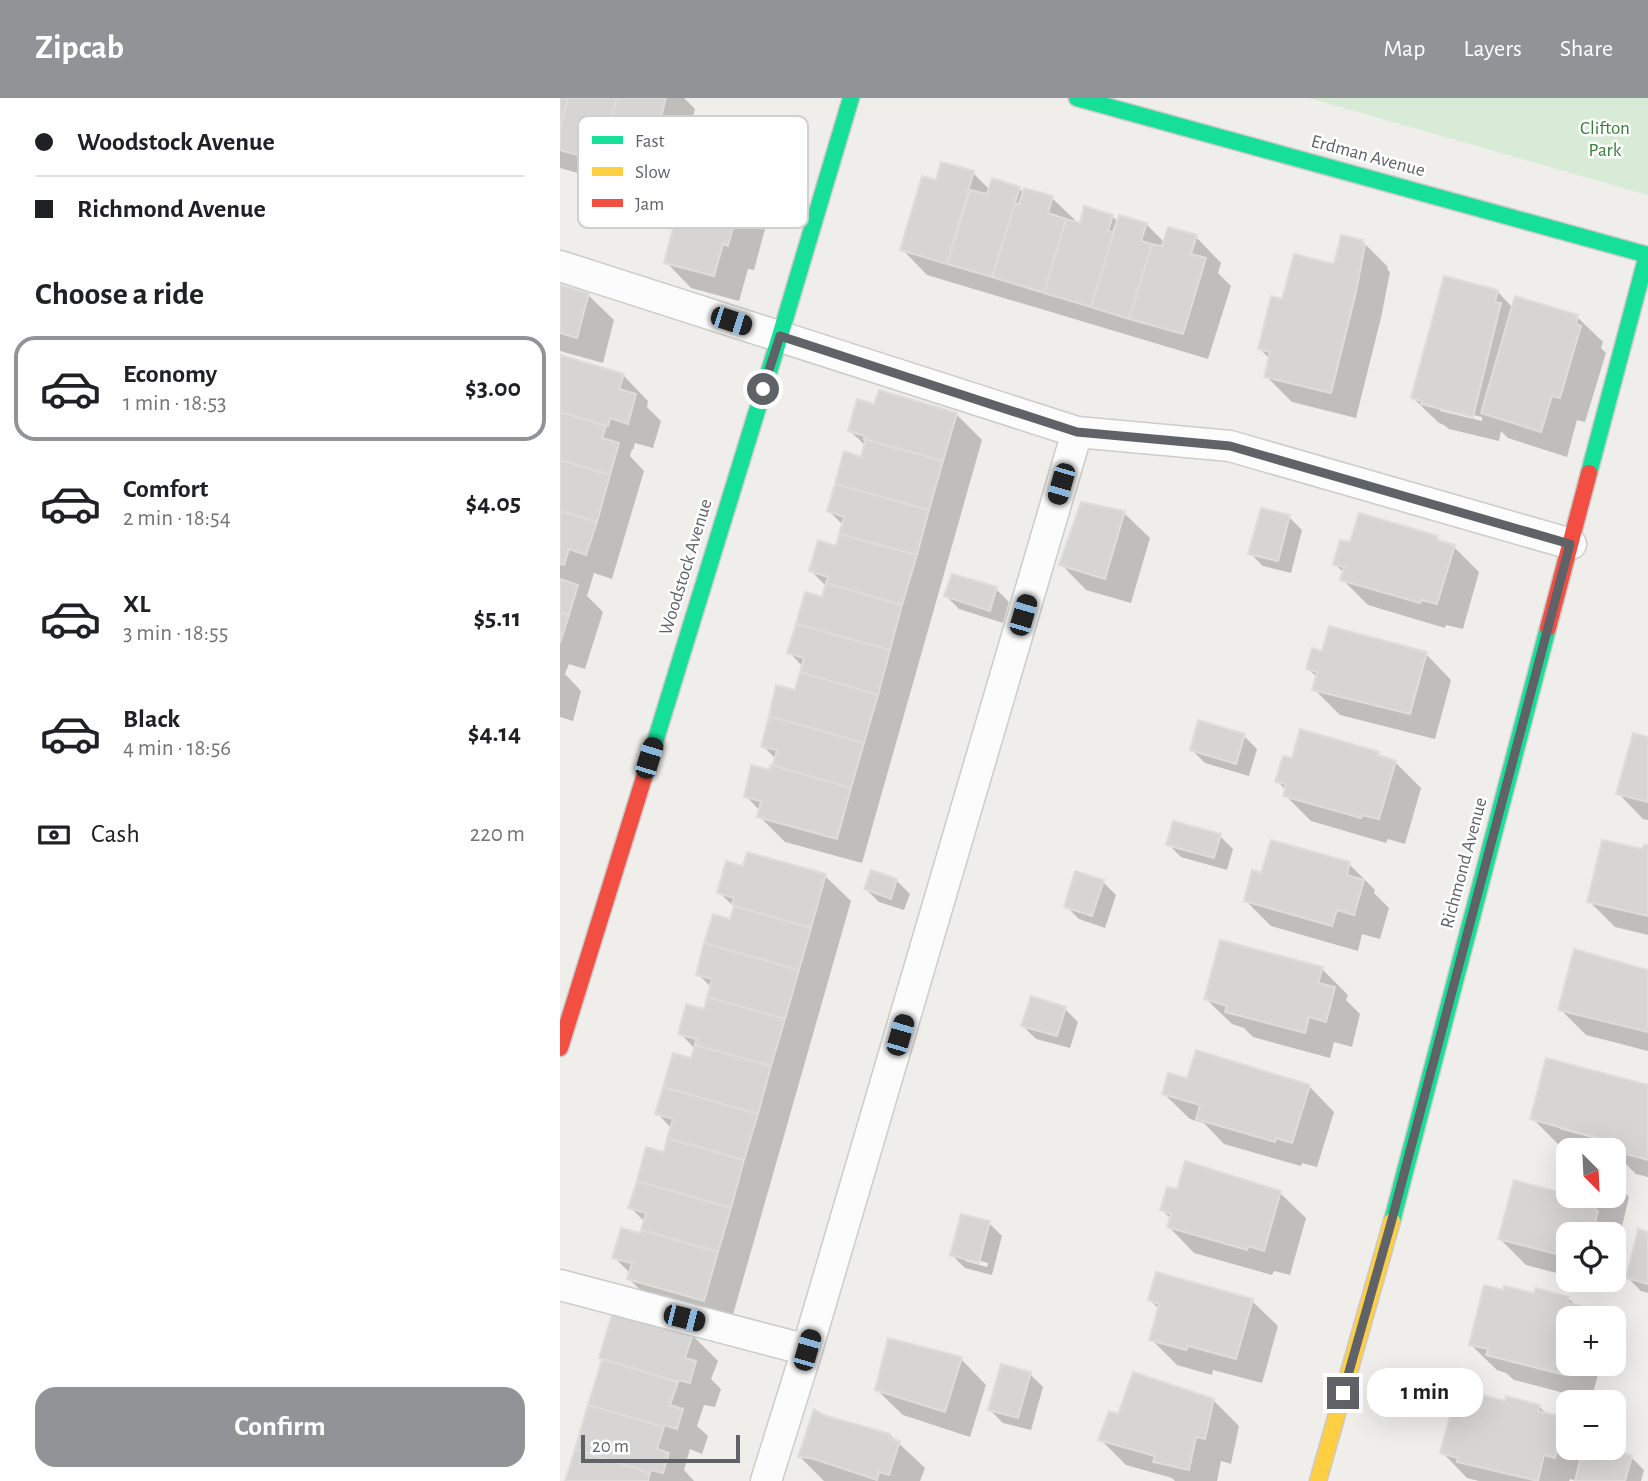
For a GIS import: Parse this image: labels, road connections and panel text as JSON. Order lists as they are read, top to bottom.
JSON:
{
  "streets": {
    "street": ["Erdman Avenue", "Woodstock Avenue", "Richmond Avenue"]
  },
  "crossings": [
    ["Erdman Avenue", "Richmond Avenue"]
  ],
  "parks": ["Clifton Park"],
  "legend": ["Fast", "Slow", "Jam"],
  "scale_bar": "20 m",
  "north": "bottom right",
  "page": {
    "header": "Zipcab",
    "nav": ["Map", "Layers", "Share"],
    "banner": ["Woodstock Avenue", "Richmond Avenue"],
    "heading": "Choose a ride",
    "list": [
      {
        "name": "Economy",
        "note": "1 min · 18:53",
        "value": "$3.00"
      },
      {
        "name": "Comfort",
        "note": "2 min · 18:54",
        "value": "$4.05"
      },
      {
        "name": "XL",
        "note": "3 min · 18:55",
        "value": "$5.11"
      },
      {
        "name": "Black",
        "note": "4 min · 18:56",
        "value": "$4.14"
      }
    ],
    "pay": ["Cash", "220 m"],
    "map_buttons": ["+", "−"],
    "bubble": "1 min",
    "buttons": "Confirm",
    "scale": "20 m"
  }
}
